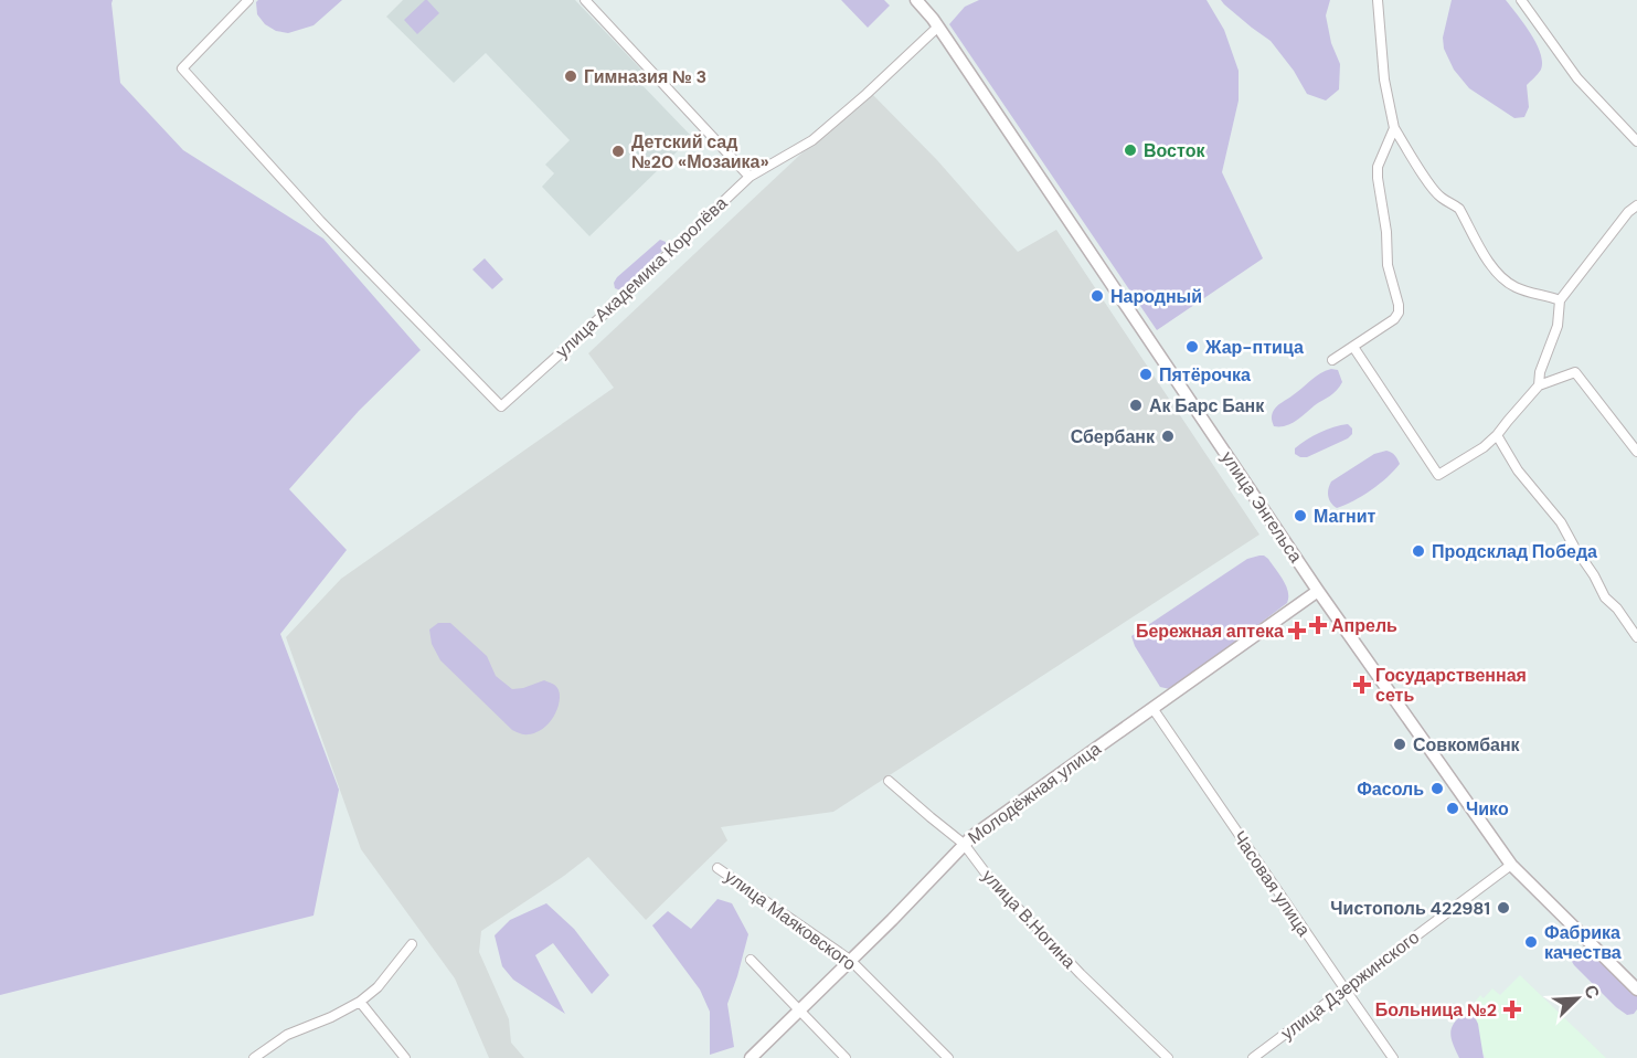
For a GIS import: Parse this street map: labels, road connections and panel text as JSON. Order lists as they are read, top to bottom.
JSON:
{
  "streets": {
    "main road": ["улица Энгельса", "Молодёжная улица"],
    "street": [
      "улица Академика Королёва",
      "Часовая улица",
      "улица В.Ногина",
      "улица Маяковского",
      "улица Дзержинского"
    ]
  },
  "crossings": [
    ["улица Академика Королёва", "улица Энгельса"],
    ["улица Энгельса", "Молодёжная улица"],
    ["улица Энгельса", "улица Дзержинского"],
    ["Молодёжная улица", "Часовая улица"],
    ["Молодёжная улица", "улица В.Ногина"],
    ["Молодёжная улица", "улица Маяковского"],
    ["Часовая улица", "улица Дзержинского"]
  ],
  "places": {
    "other": [
      "Гимназия № 3",
      "Восток",
      "Детский сад №20 «Мозаика»",
      "Народный",
      "Жар-птица",
      "Пятёрочка",
      "Ак Барс Банк",
      "Сбербанк",
      "Магнит",
      "Продсклад Победа",
      "Совкомбанк",
      "Фасоль",
      "Чико",
      "Чистополь 422981",
      "Фабрика качества"
    ],
    "health": [
      "Апрель",
      "Бережная аптека",
      "Государственная сеть",
      "Больница №2"
    ]
  },
  "north": "top right"
}
